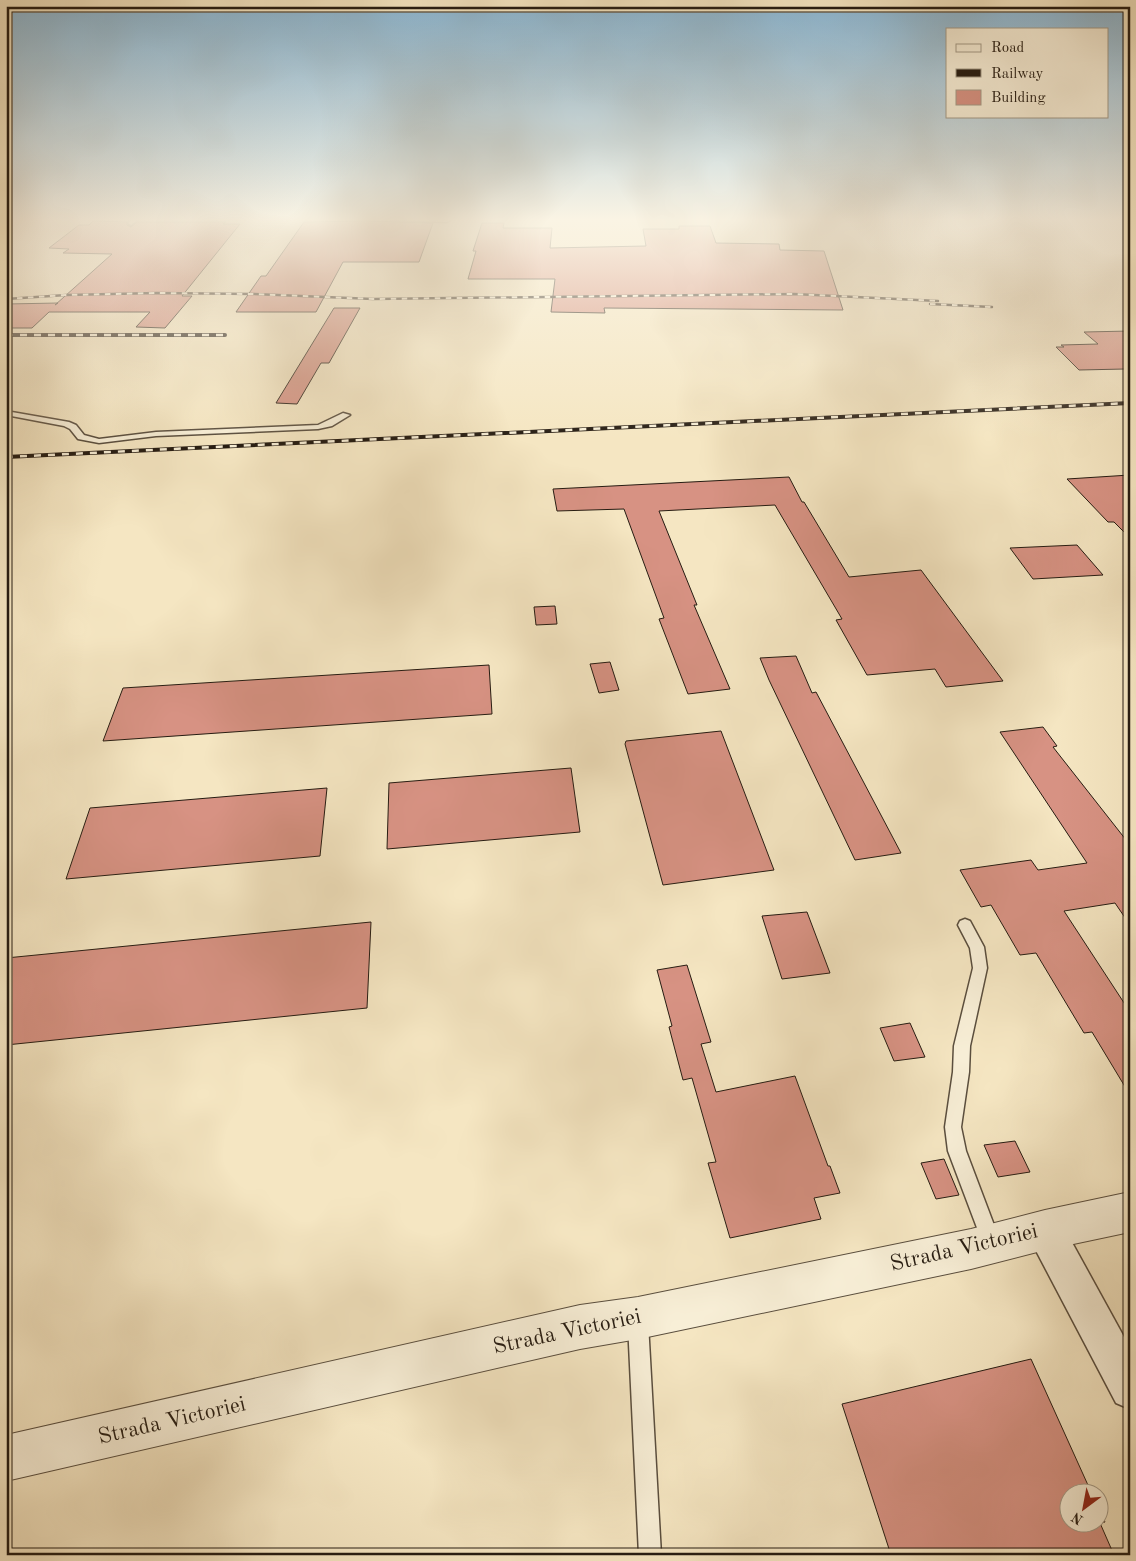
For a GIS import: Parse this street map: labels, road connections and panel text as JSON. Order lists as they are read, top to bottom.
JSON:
{
  "streets": {
    "street": ["Strada Victoriei"]
  },
  "legend": ["Road", "Railway", "Building"],
  "north": "bottom left"
}
